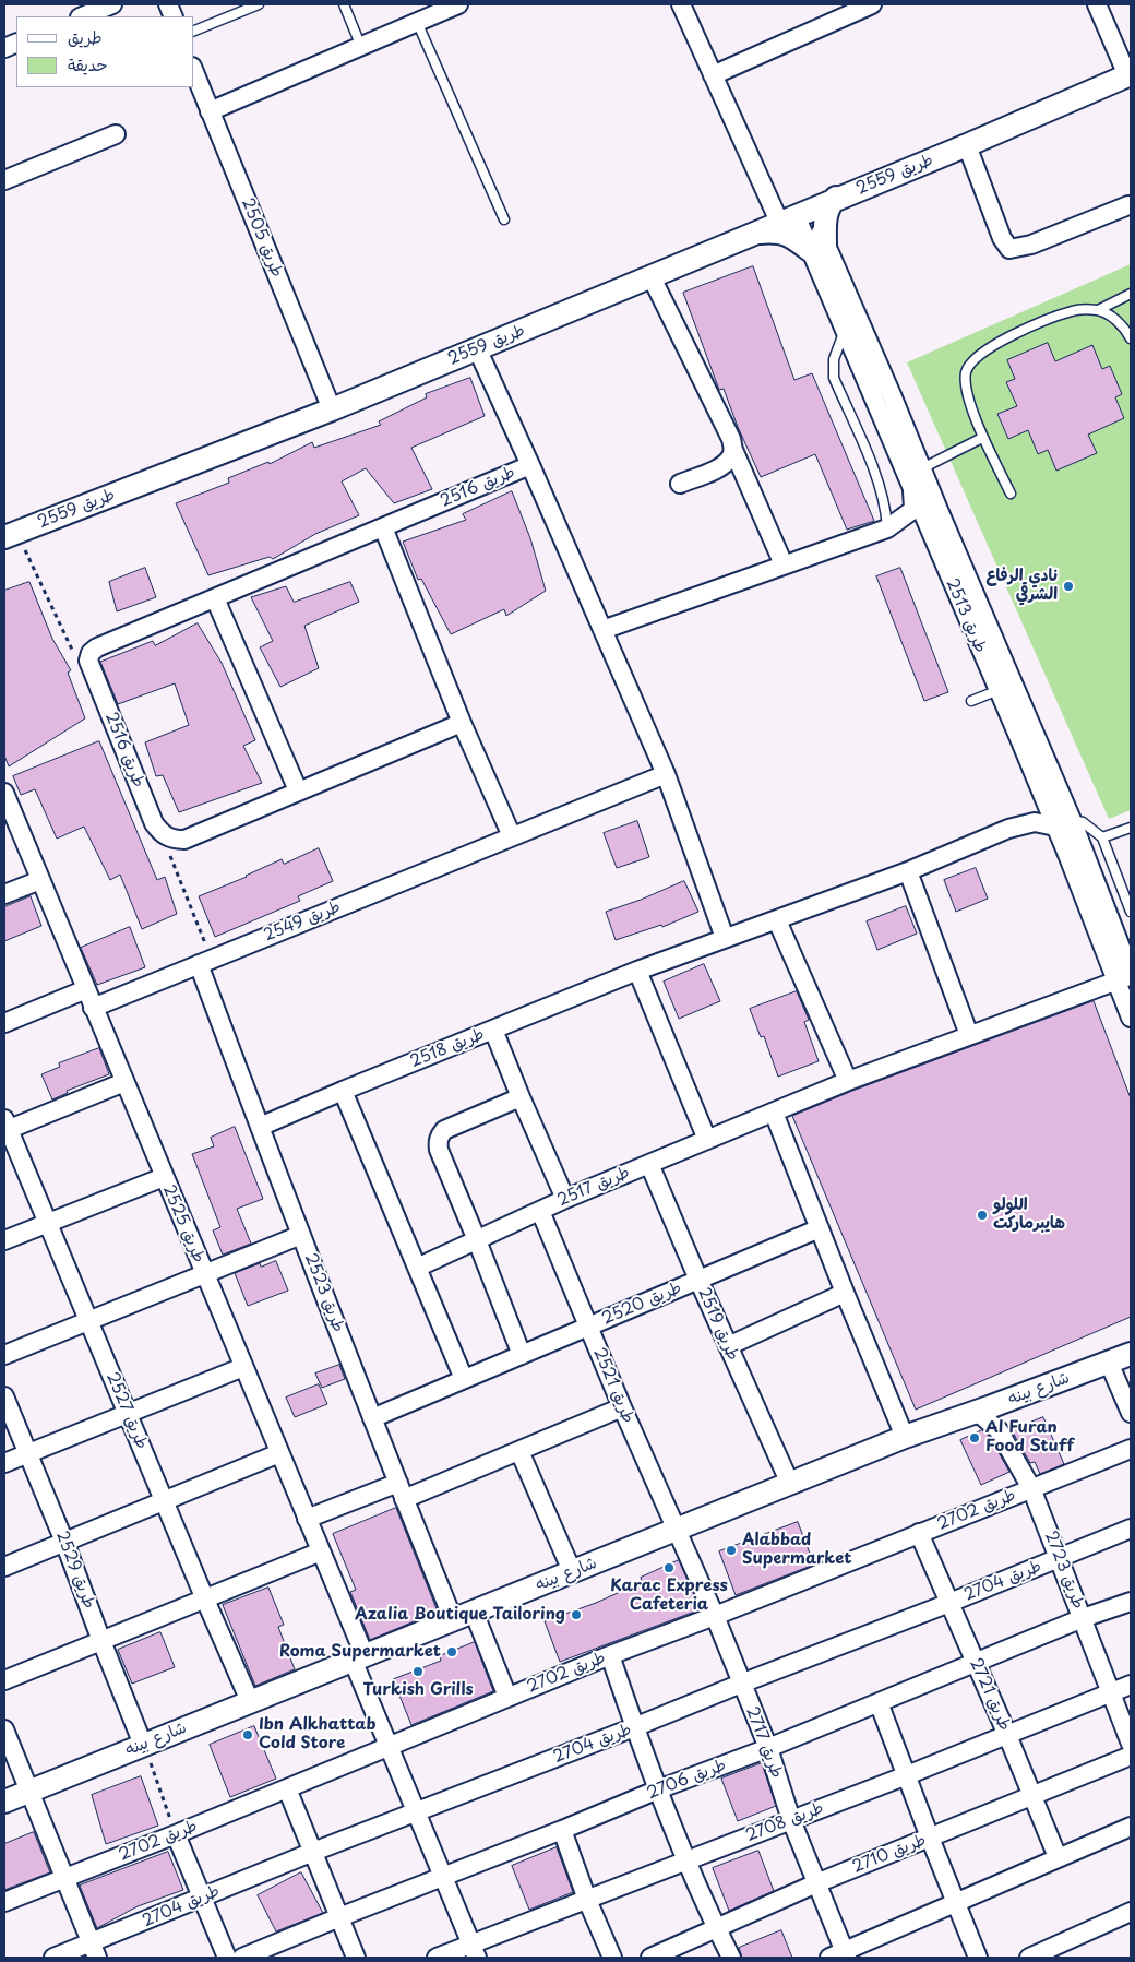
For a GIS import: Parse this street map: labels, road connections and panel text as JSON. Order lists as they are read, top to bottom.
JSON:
{
  "streets": {
    "street": [
      "طريق 2559",
      "طريق 2505",
      "طريق 2516",
      "طريق 2513",
      "طريق 2549",
      "طريق 2518",
      "طريق 2517",
      "طريق 2525",
      "طريق 2523",
      "طريق 2520",
      "طريق 2519",
      "طريق 2521",
      "شارع بينه",
      "طريق 2527",
      "طريق 2702",
      "طريق 2529",
      "طريق 2723",
      "طريق 2704",
      "طريق 2721",
      "طريق 2717",
      "طريق 2706",
      "طريق 2708",
      "طريق 2710"
    ]
  },
  "crossings": [
    ["طريق 2559", "طريق 2505"],
    ["طريق 2559", "طريق 2513"],
    ["طريق 2513", "طريق 2518"],
    ["طريق 2513", "طريق 2517"],
    ["طريق 2549", "طريق 2525"],
    ["طريق 2549", "طريق 2523"],
    ["طريق 2518", "طريق 2523"],
    ["طريق 2517", "طريق 2519"],
    ["طريق 2517", "طريق 2521"],
    ["طريق 2525", "شارع بينه"],
    ["طريق 2525", "طريق 2702"],
    ["طريق 2525", "طريق 2704"],
    ["طريق 2525", "طريق 2706"],
    ["طريق 2525", "طريق 2708"],
    ["طريق 2523", "طريق 2520"],
    ["طريق 2523", "شارع بينه"],
    ["طريق 2520", "طريق 2519"],
    ["طريق 2520", "طريق 2521"],
    ["طريق 2519", "شارع بينه"],
    ["طريق 2521", "شارع بينه"],
    ["طريق 2521", "طريق 2717"],
    ["شارع بينه", "طريق 2527"],
    ["شارع بينه", "طريق 2529"],
    ["شارع بينه", "طريق 2723"],
    ["شارع بينه", "طريق 2717"],
    ["طريق 2702", "طريق 2723"],
    ["طريق 2702", "طريق 2721"],
    ["طريق 2702", "طريق 2717"],
    ["طريق 2723", "طريق 2704"],
    ["طريق 2723", "طريق 2706"],
    ["طريق 2723", "طريق 2708"],
    ["طريق 2704", "طريق 2721"],
    ["طريق 2704", "طريق 2717"],
    ["طريق 2721", "طريق 2706"],
    ["طريق 2721", "طريق 2708"],
    ["طريق 2721", "طريق 2710"],
    ["طريق 2717", "طريق 2706"],
    ["طريق 2717", "طريق 2708"],
    ["طريق 2717", "طريق 2710"]
  ],
  "places": [
    "نادي الرفاع الشرقي",
    "اللولو هايبرماركت",
    "Al Furan Food Stuff",
    "Alabbad Supermarket",
    "Karac Express Cafeteria",
    "Azalia Boutique Tailoring",
    "Roma Supermarket",
    "Turkish Grills",
    "Ibn Alkhattab Cold Store"
  ],
  "legend": ["طريق", "حديقة"]
}
